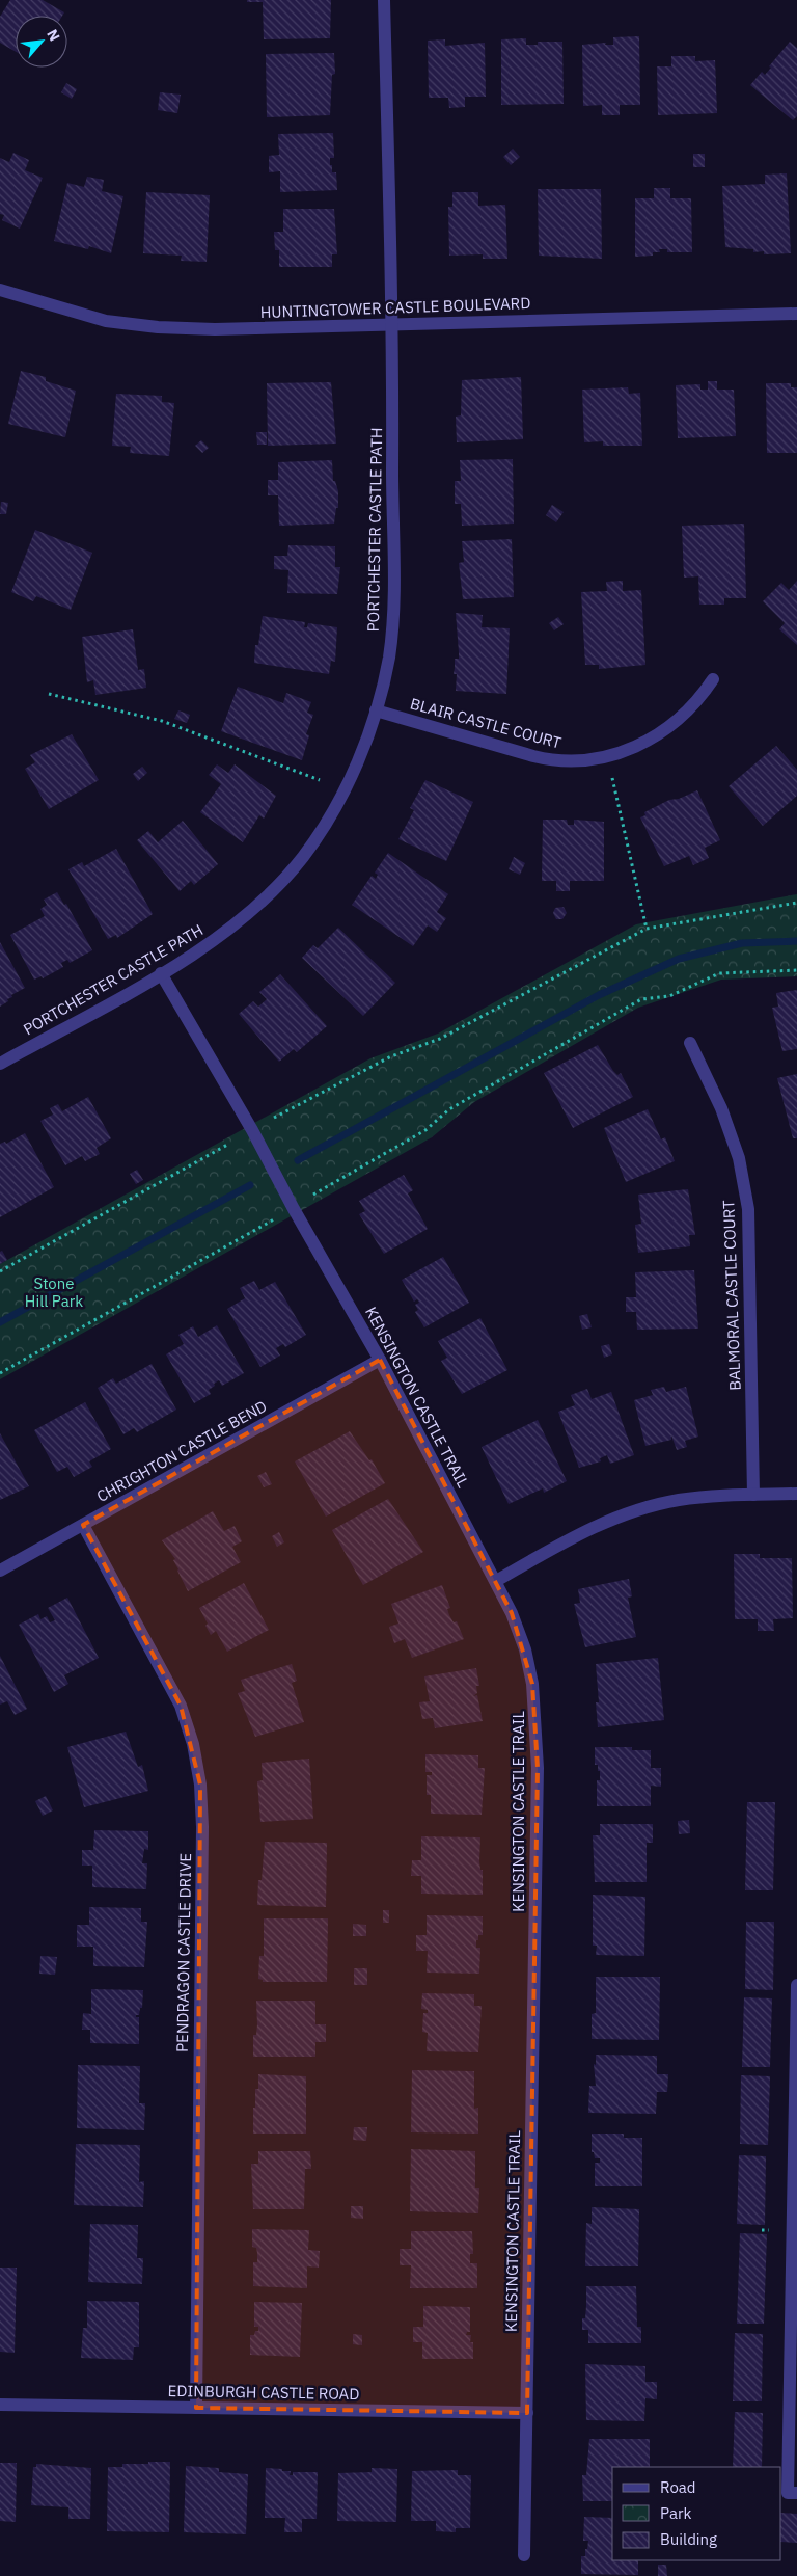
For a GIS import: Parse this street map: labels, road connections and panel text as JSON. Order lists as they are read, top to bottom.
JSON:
{
  "streets": {
    "street": [
      "HUNTINGTOWER CASTLE BOULEVARD",
      "PORTCHESTER CASTLE PATH",
      "BLAIR CASTLE COURT",
      "BALMORAL CASTLE COURT",
      "KENSINGTON CASTLE TRAIL",
      "CHRIGHTON CASTLE BEND",
      "PENDRAGON CASTLE DRIVE",
      "EDINBURGH CASTLE ROAD"
    ]
  },
  "crossings": [
    ["HUNTINGTOWER CASTLE BOULEVARD", "PORTCHESTER CASTLE PATH"],
    ["PORTCHESTER CASTLE PATH", "BLAIR CASTLE COURT"],
    ["PORTCHESTER CASTLE PATH", "KENSINGTON CASTLE TRAIL"],
    ["KENSINGTON CASTLE TRAIL", "CHRIGHTON CASTLE BEND"],
    ["KENSINGTON CASTLE TRAIL", "EDINBURGH CASTLE ROAD"],
    ["CHRIGHTON CASTLE BEND", "PENDRAGON CASTLE DRIVE"],
    ["PENDRAGON CASTLE DRIVE", "EDINBURGH CASTLE ROAD"]
  ],
  "parks": ["Stone Hill Park"],
  "legend": ["Road", "Park", "Building"],
  "north": "top right"
}
